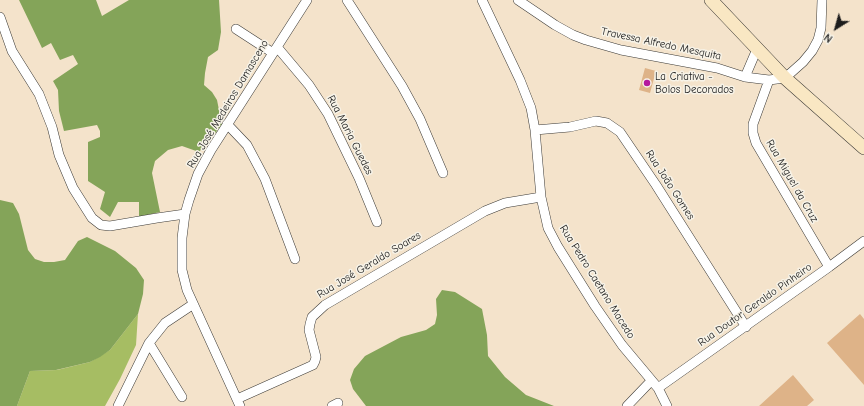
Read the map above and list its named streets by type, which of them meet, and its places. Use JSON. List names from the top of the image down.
{
  "streets": {
    "street": [
      "Travessa Alfredo Mesquita",
      "Rua José Medeiros Damasceno",
      "Rua Maria Guedes",
      "Rua Miguel da Cruz",
      "Rua João Gomes",
      "Rua José Geraldo Soares",
      "Rua Pedro Caetano Macedo",
      "Rua Doutor Geraldo Pinheiro"
    ]
  },
  "crossings": [
    ["Travessa Alfredo Mesquita", "Rua Miguel da Cruz"],
    ["Rua José Medeiros Damasceno", "Rua Maria Guedes"],
    ["Rua José Medeiros Damasceno", "Rua José Geraldo Soares"],
    ["Rua Miguel da Cruz", "Rua Doutor Geraldo Pinheiro"],
    ["Rua João Gomes", "Rua Pedro Caetano Macedo"],
    ["Rua João Gomes", "Rua Doutor Geraldo Pinheiro"],
    ["Rua José Geraldo Soares", "Rua Pedro Caetano Macedo"],
    ["Rua Pedro Caetano Macedo", "Rua Doutor Geraldo Pinheiro"]
  ],
  "places": ["La Criativa - Bolos Decorados"],
  "north": "bottom left"
}
